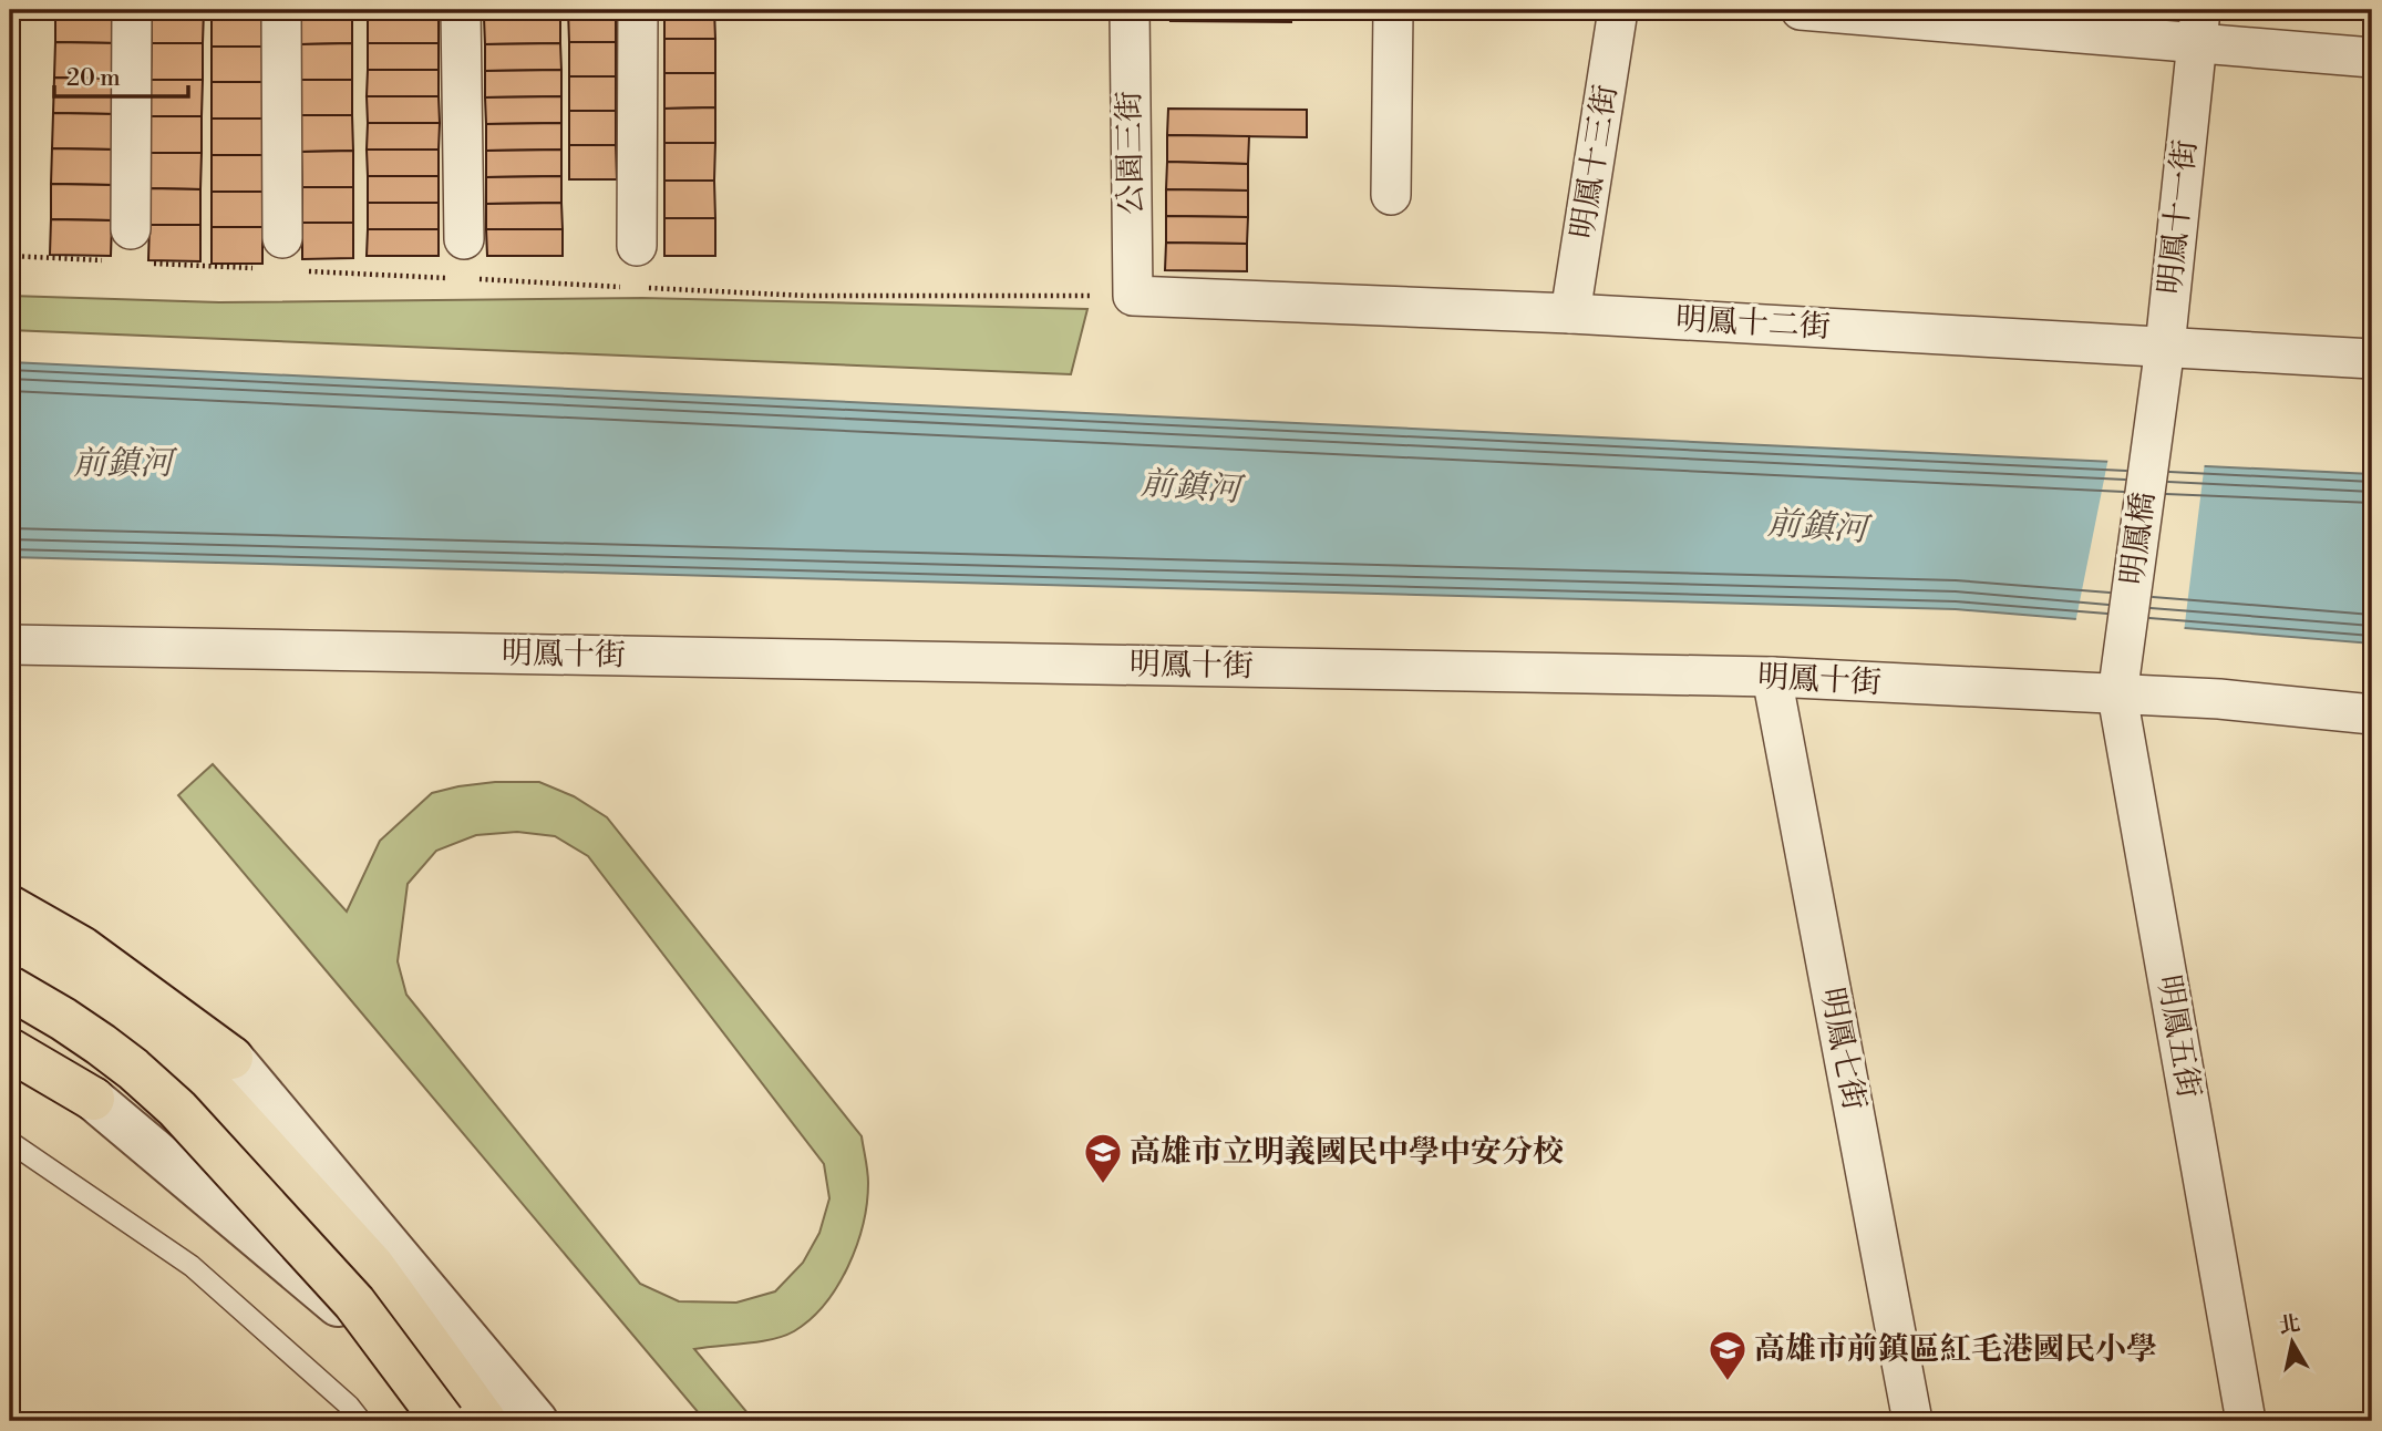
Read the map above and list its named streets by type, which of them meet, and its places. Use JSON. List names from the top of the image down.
{
  "streets": {
    "street": [
      "公園三街",
      "明鳳十三街",
      "明鳳十一街",
      "明鳳十二街",
      "明鳳橋",
      "明鳳十街",
      "明鳳五街",
      "明鳳七街"
    ]
  },
  "crossings": [
    ["公園三街", "明鳳十二街"],
    ["明鳳十三街", "明鳳十二街"],
    ["明鳳十一街", "明鳳十二街"],
    ["明鳳十一街", "明鳳橋"],
    ["明鳳橋", "明鳳五街"],
    ["明鳳十街", "明鳳五街"],
    ["明鳳十街", "明鳳七街"]
  ],
  "water": ["前鎮河"],
  "places": {
    "school or university": ["高雄市立明義國民中學中安分校", "高雄市前鎮區紅毛港國民小學"]
  },
  "scale_bar": "20 m",
  "north": "top"
}
